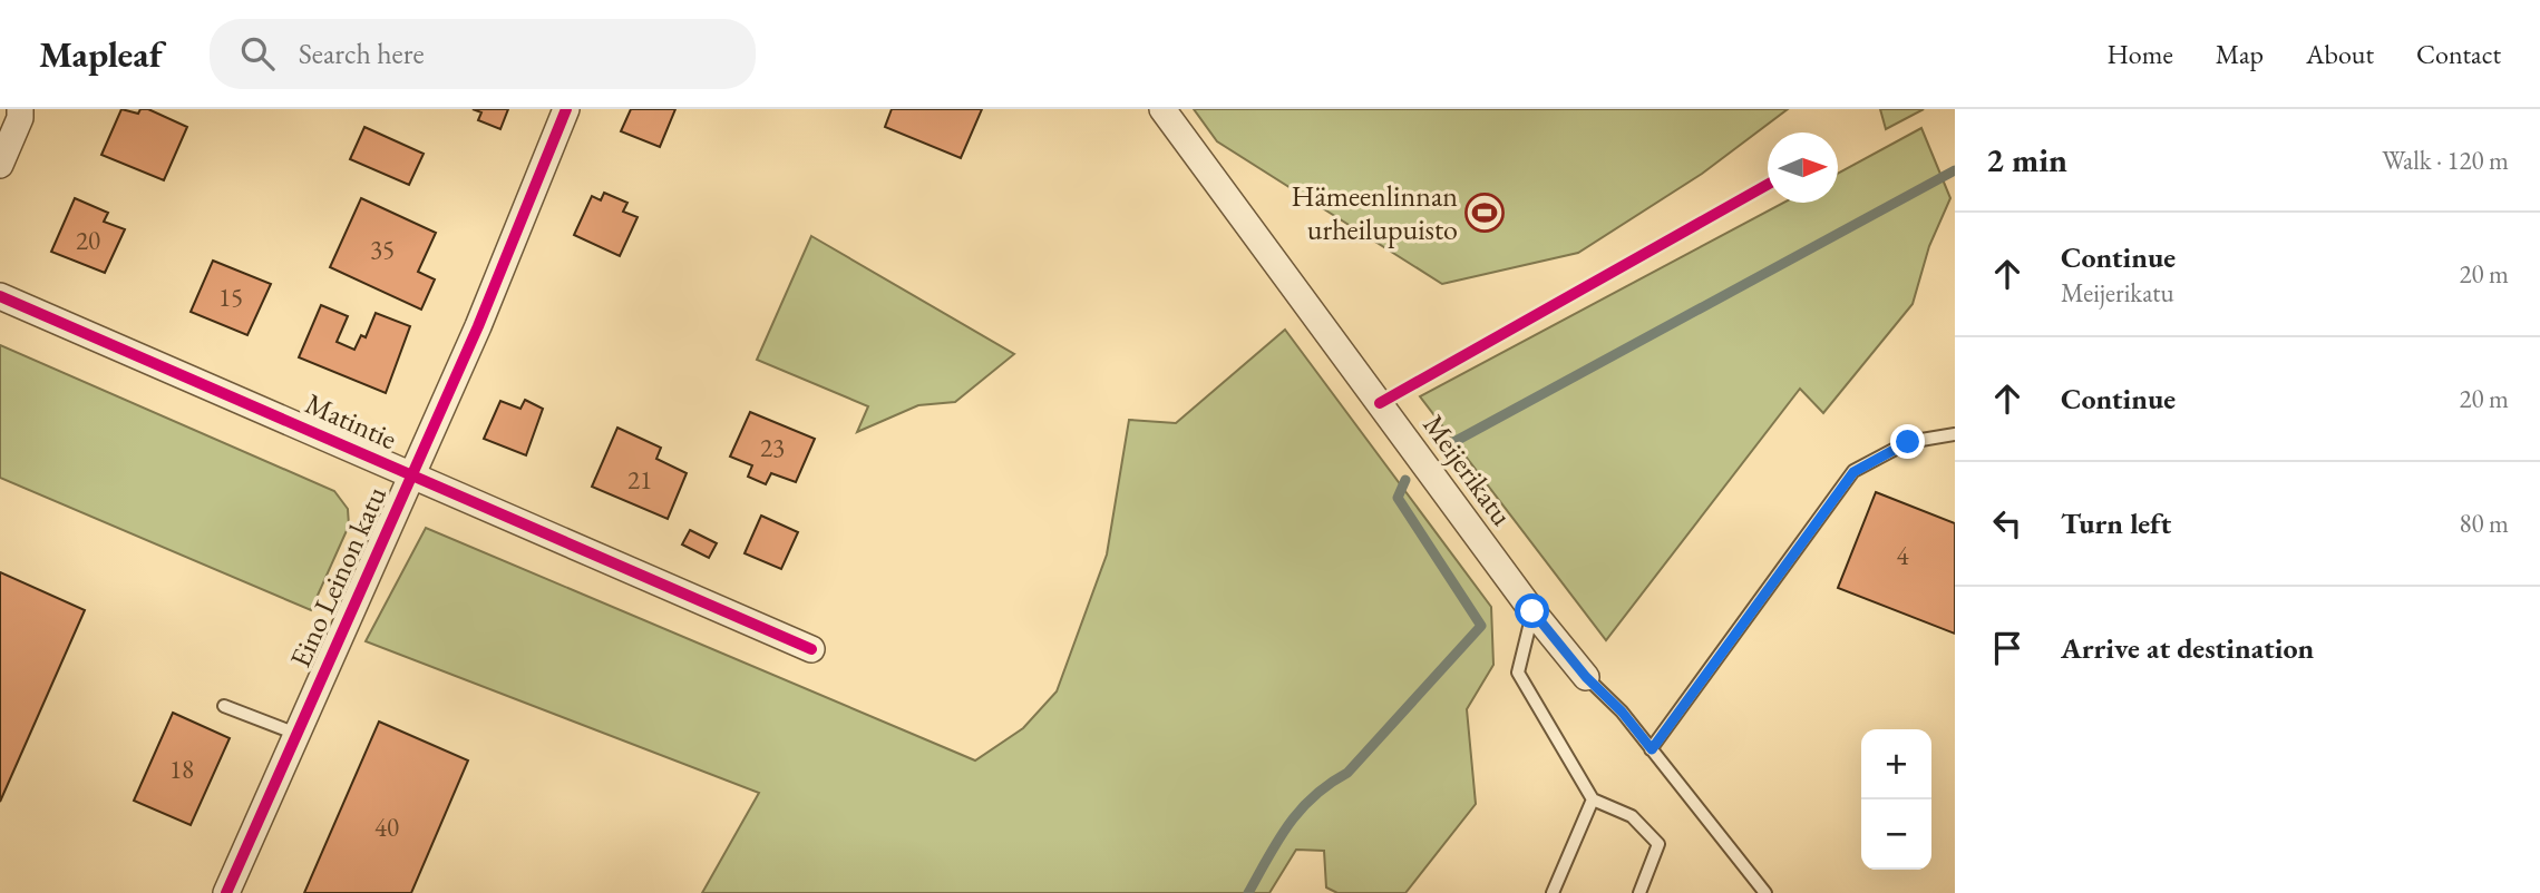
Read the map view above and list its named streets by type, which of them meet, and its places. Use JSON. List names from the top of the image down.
{
  "streets": {
    "street": ["Matintie", "Meijerikatu", "Eino Leinon katu"]
  },
  "crossings": [
    ["Matintie", "Eino Leinon katu"]
  ],
  "places": {
    "sports": ["Hämeenlinnan urheilupuisto"]
  },
  "house_numbers": [
    "20",
    "35",
    "15",
    "23",
    "21",
    "4",
    "18",
    "40"
  ],
  "north": "right",
  "page": {
    "header": "Mapleaf",
    "search": "Search here",
    "nav": [
      "Home",
      "Map",
      "About",
      "Contact"
    ],
    "heading": ["2 min", "Walk · 120 m"],
    "list": [
      ["Continue", "Meijerikatu", "20 m"],
      ["Continue", "20 m"],
      ["Turn left", "80 m"],
      "Arrive at destination"
    ],
    "map_buttons": ["+", "−"]
  }
}
